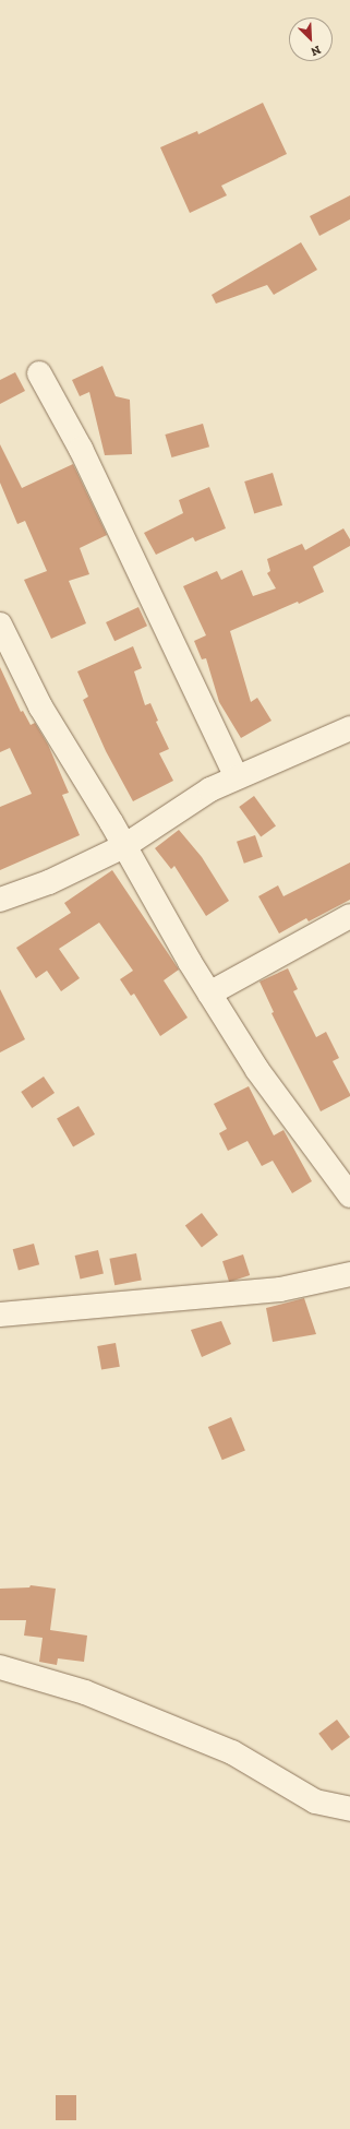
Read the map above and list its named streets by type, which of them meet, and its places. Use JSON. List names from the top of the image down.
{
  "north": "bottom right"
}
